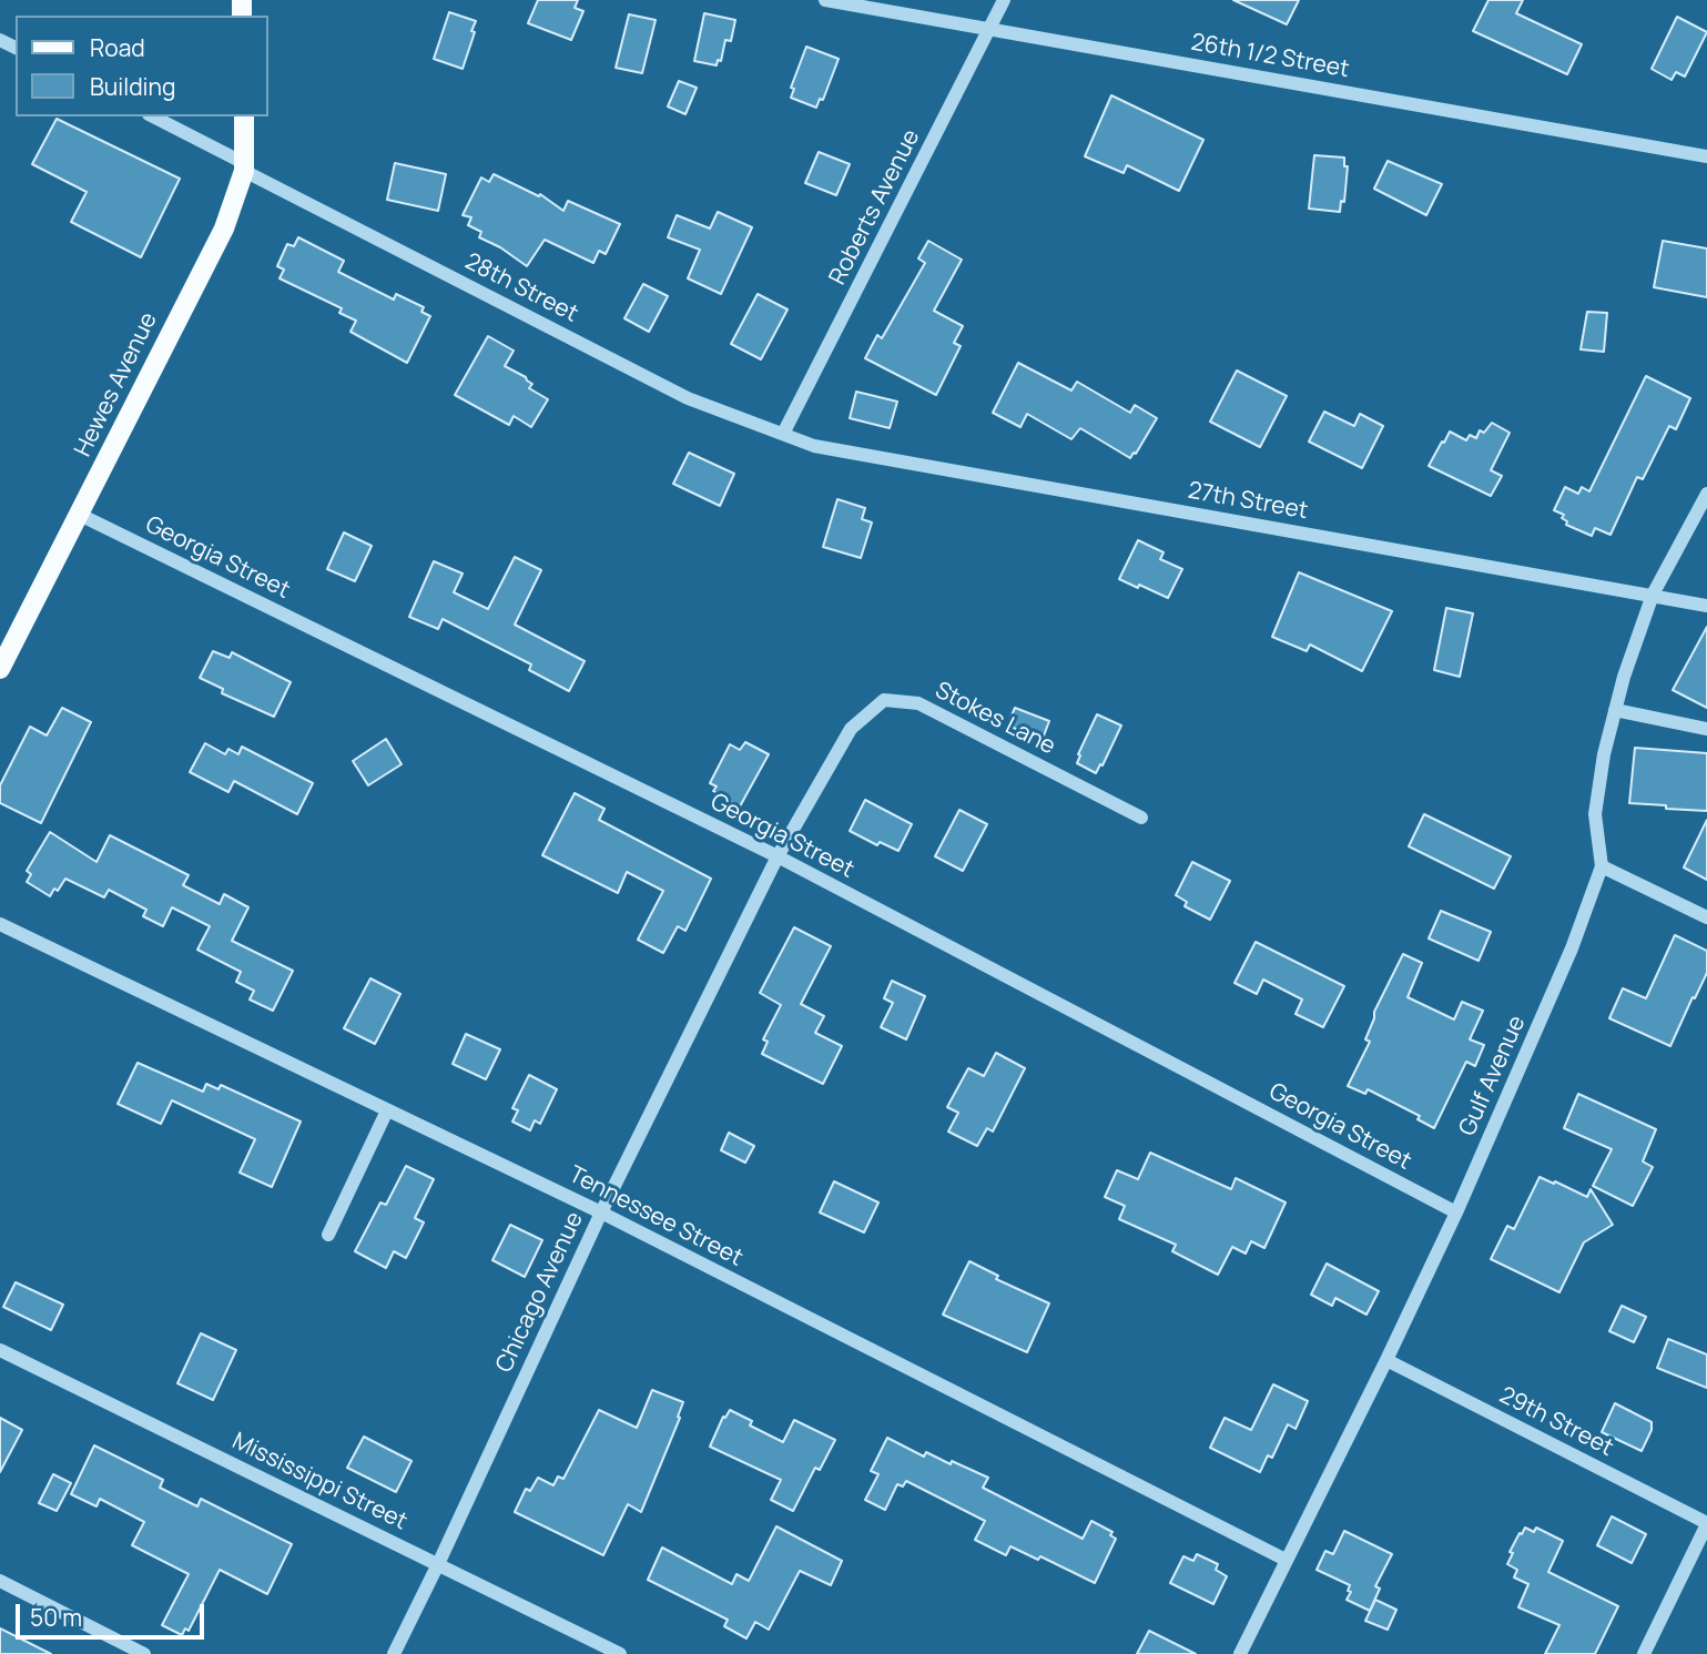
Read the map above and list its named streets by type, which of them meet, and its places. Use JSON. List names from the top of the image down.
{
  "streets": {
    "main road": ["Hewes Avenue"],
    "street": [
      "26th 1/2 Street",
      "Roberts Avenue",
      "28th Street",
      "27th Street",
      "Georgia Street",
      "Stokes Lane",
      "Gulf Avenue",
      "Tennessee Street",
      "Chicago Avenue",
      "29th Street",
      "Mississippi Street"
    ]
  },
  "crossings": [
    ["26th 1/2 Street", "Roberts Avenue"],
    ["Roberts Avenue", "28th Street"],
    ["Roberts Avenue", "27th Street"],
    ["28th Street", "Hewes Avenue"],
    ["28th Street", "27th Street"],
    ["Hewes Avenue", "Georgia Street"],
    ["27th Street", "Gulf Avenue"],
    ["Georgia Street", "Gulf Avenue"],
    ["Georgia Street", "Chicago Avenue"],
    ["Stokes Lane", "Chicago Avenue"],
    ["Gulf Avenue", "Tennessee Street"],
    ["Gulf Avenue", "29th Street"],
    ["Tennessee Street", "Chicago Avenue"],
    ["Chicago Avenue", "Mississippi Street"]
  ],
  "legend": ["Road", "Building"],
  "scale_bar": "50 m"
}
